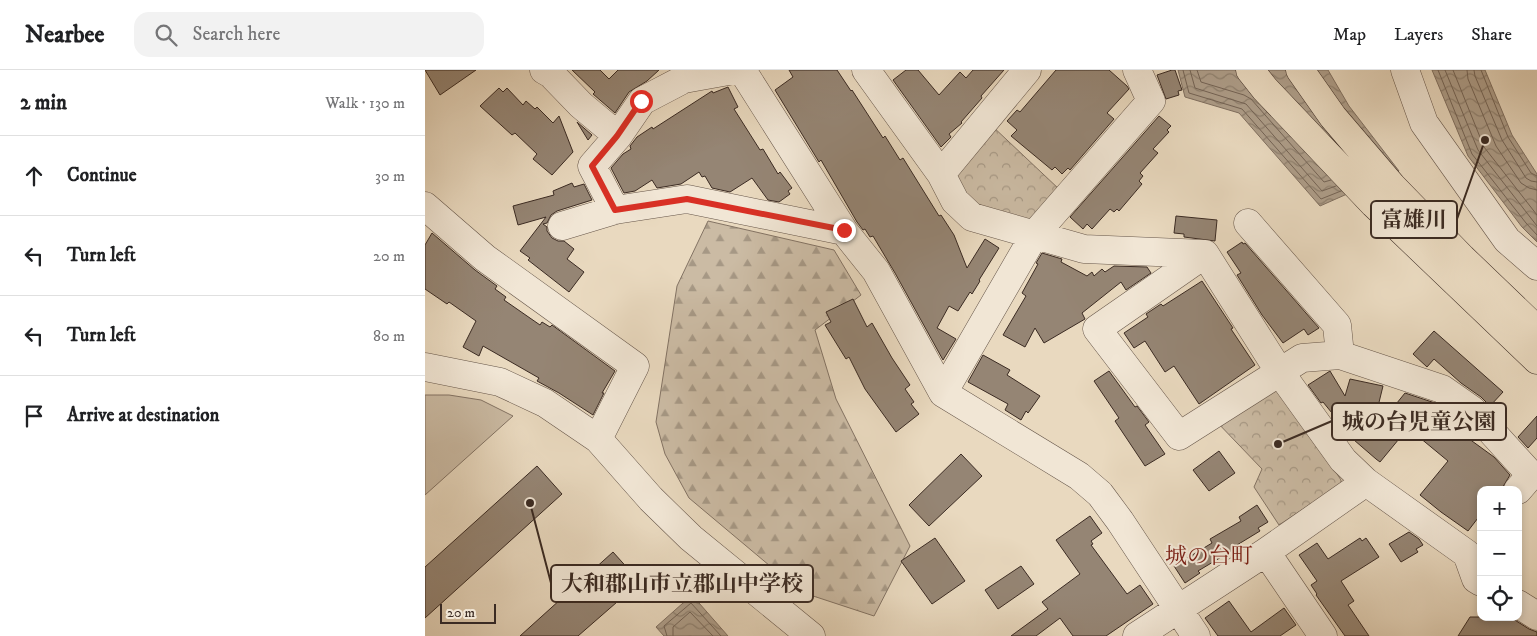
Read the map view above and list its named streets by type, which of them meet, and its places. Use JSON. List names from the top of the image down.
{
  "districts": ["城の台町"],
  "places": ["富雄川", "城の台児童公園", "大和郡山市立郡山中学校"],
  "scale_bar": "20 m",
  "page": {
    "header": "Nearbee",
    "search": "Search here",
    "nav": ["Map", "Layers", "Share"],
    "heading": ["2 min", "Walk · 130 m"],
    "list": [
      ["Continue", "30 m"],
      ["Turn left", "20 m"],
      ["Turn left", "80 m"],
      "Arrive at destination"
    ],
    "map_buttons": ["+", "−"],
    "scale": "20 m"
  }
}
